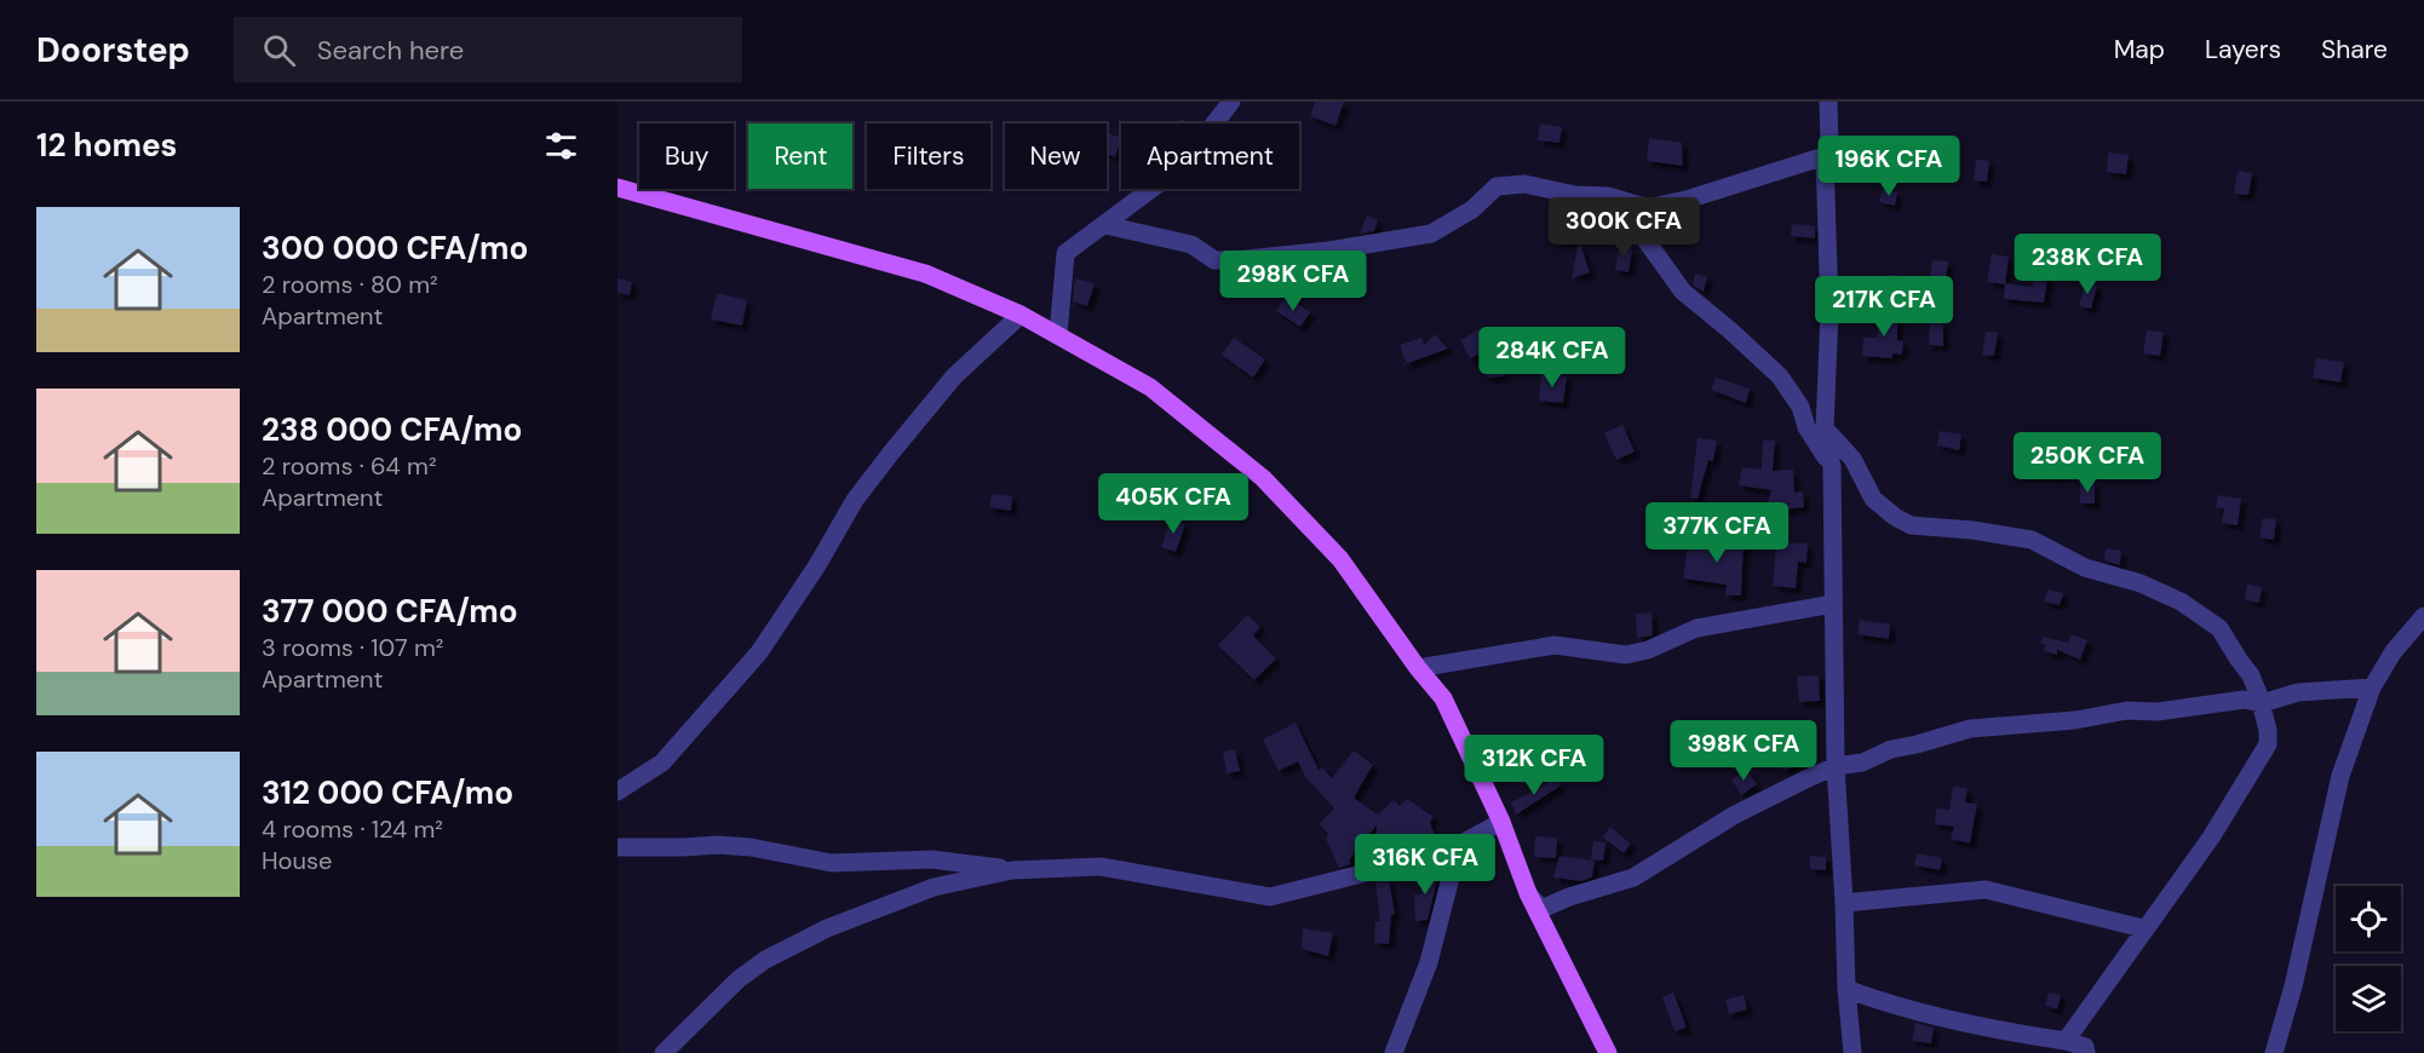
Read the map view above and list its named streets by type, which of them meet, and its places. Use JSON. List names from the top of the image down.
{
  "page": {
    "header": "Doorstep",
    "search": "Search here",
    "nav": ["Map", "Layers", "Share"],
    "heading": "12 homes",
    "chip": [
      "Buy",
      "Rent",
      "Filters",
      "New",
      "Apartment"
    ],
    "price": [
      "196K CFA",
      "300K CFA",
      "238K CFA",
      "298K CFA",
      "217K CFA",
      "284K CFA",
      "250K CFA",
      "405K CFA",
      "377K CFA",
      "398K CFA",
      "312K CFA",
      "316K CFA"
    ],
    "list": [
      {
        "name": "300 000 CFA/mo",
        "note": "2 rooms · 80 m² · Apartment"
      },
      {
        "name": "238 000 CFA/mo",
        "note": "2 rooms · 64 m² · Apartment"
      },
      {
        "name": "377 000 CFA/mo",
        "note": "3 rooms · 107 m² · Apartment"
      },
      {
        "name": "312 000 CFA/mo",
        "note": "4 rooms · 124 m² · House"
      }
    ]
  }
}
